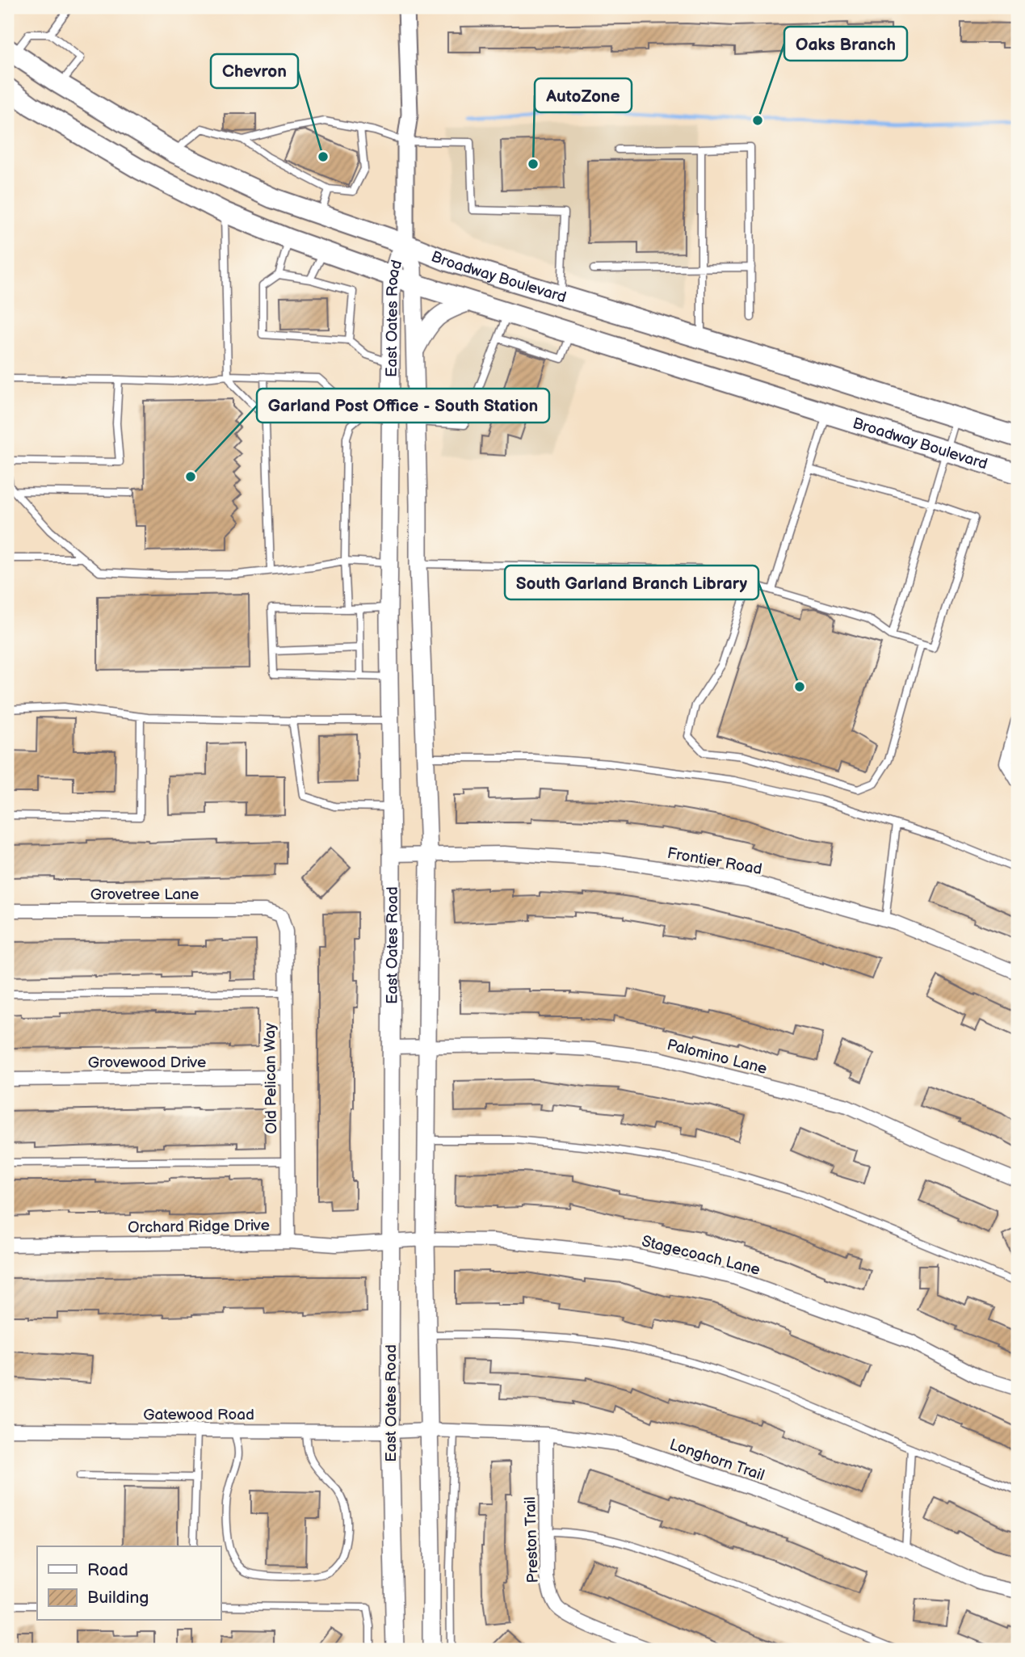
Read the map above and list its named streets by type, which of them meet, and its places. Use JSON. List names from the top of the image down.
{
  "streets": {
    "main road": ["Broadway Boulevard", "East Oates Road"],
    "street": [
      "Frontier Road",
      "Grovetree Lane",
      "Palomino Lane",
      "Grovewood Drive",
      "Old Pelican Way",
      "Orchard Ridge Drive",
      "Stagecoach Lane",
      "Gatewood Road",
      "Longhorn Trail",
      "Preston Trail"
    ]
  },
  "crossings": [
    ["Broadway Boulevard", "East Oates Road"],
    ["East Oates Road", "Frontier Road"],
    ["East Oates Road", "Palomino Lane"],
    ["East Oates Road", "Orchard Ridge Drive"],
    ["East Oates Road", "Stagecoach Lane"],
    ["East Oates Road", "Gatewood Road"],
    ["East Oates Road", "Longhorn Trail"],
    ["Grovetree Lane", "Old Pelican Way"],
    ["Grovewood Drive", "Old Pelican Way"],
    ["Old Pelican Way", "Orchard Ridge Drive"],
    ["Orchard Ridge Drive", "Stagecoach Lane"],
    ["Gatewood Road", "Longhorn Trail"],
    ["Longhorn Trail", "Preston Trail"]
  ],
  "places": [
    "Oaks Branch",
    "Chevron",
    "AutoZone",
    "Garland Post Office - South Station",
    "South Garland Branch Library"
  ],
  "legend": ["Road", "Building"]
}
